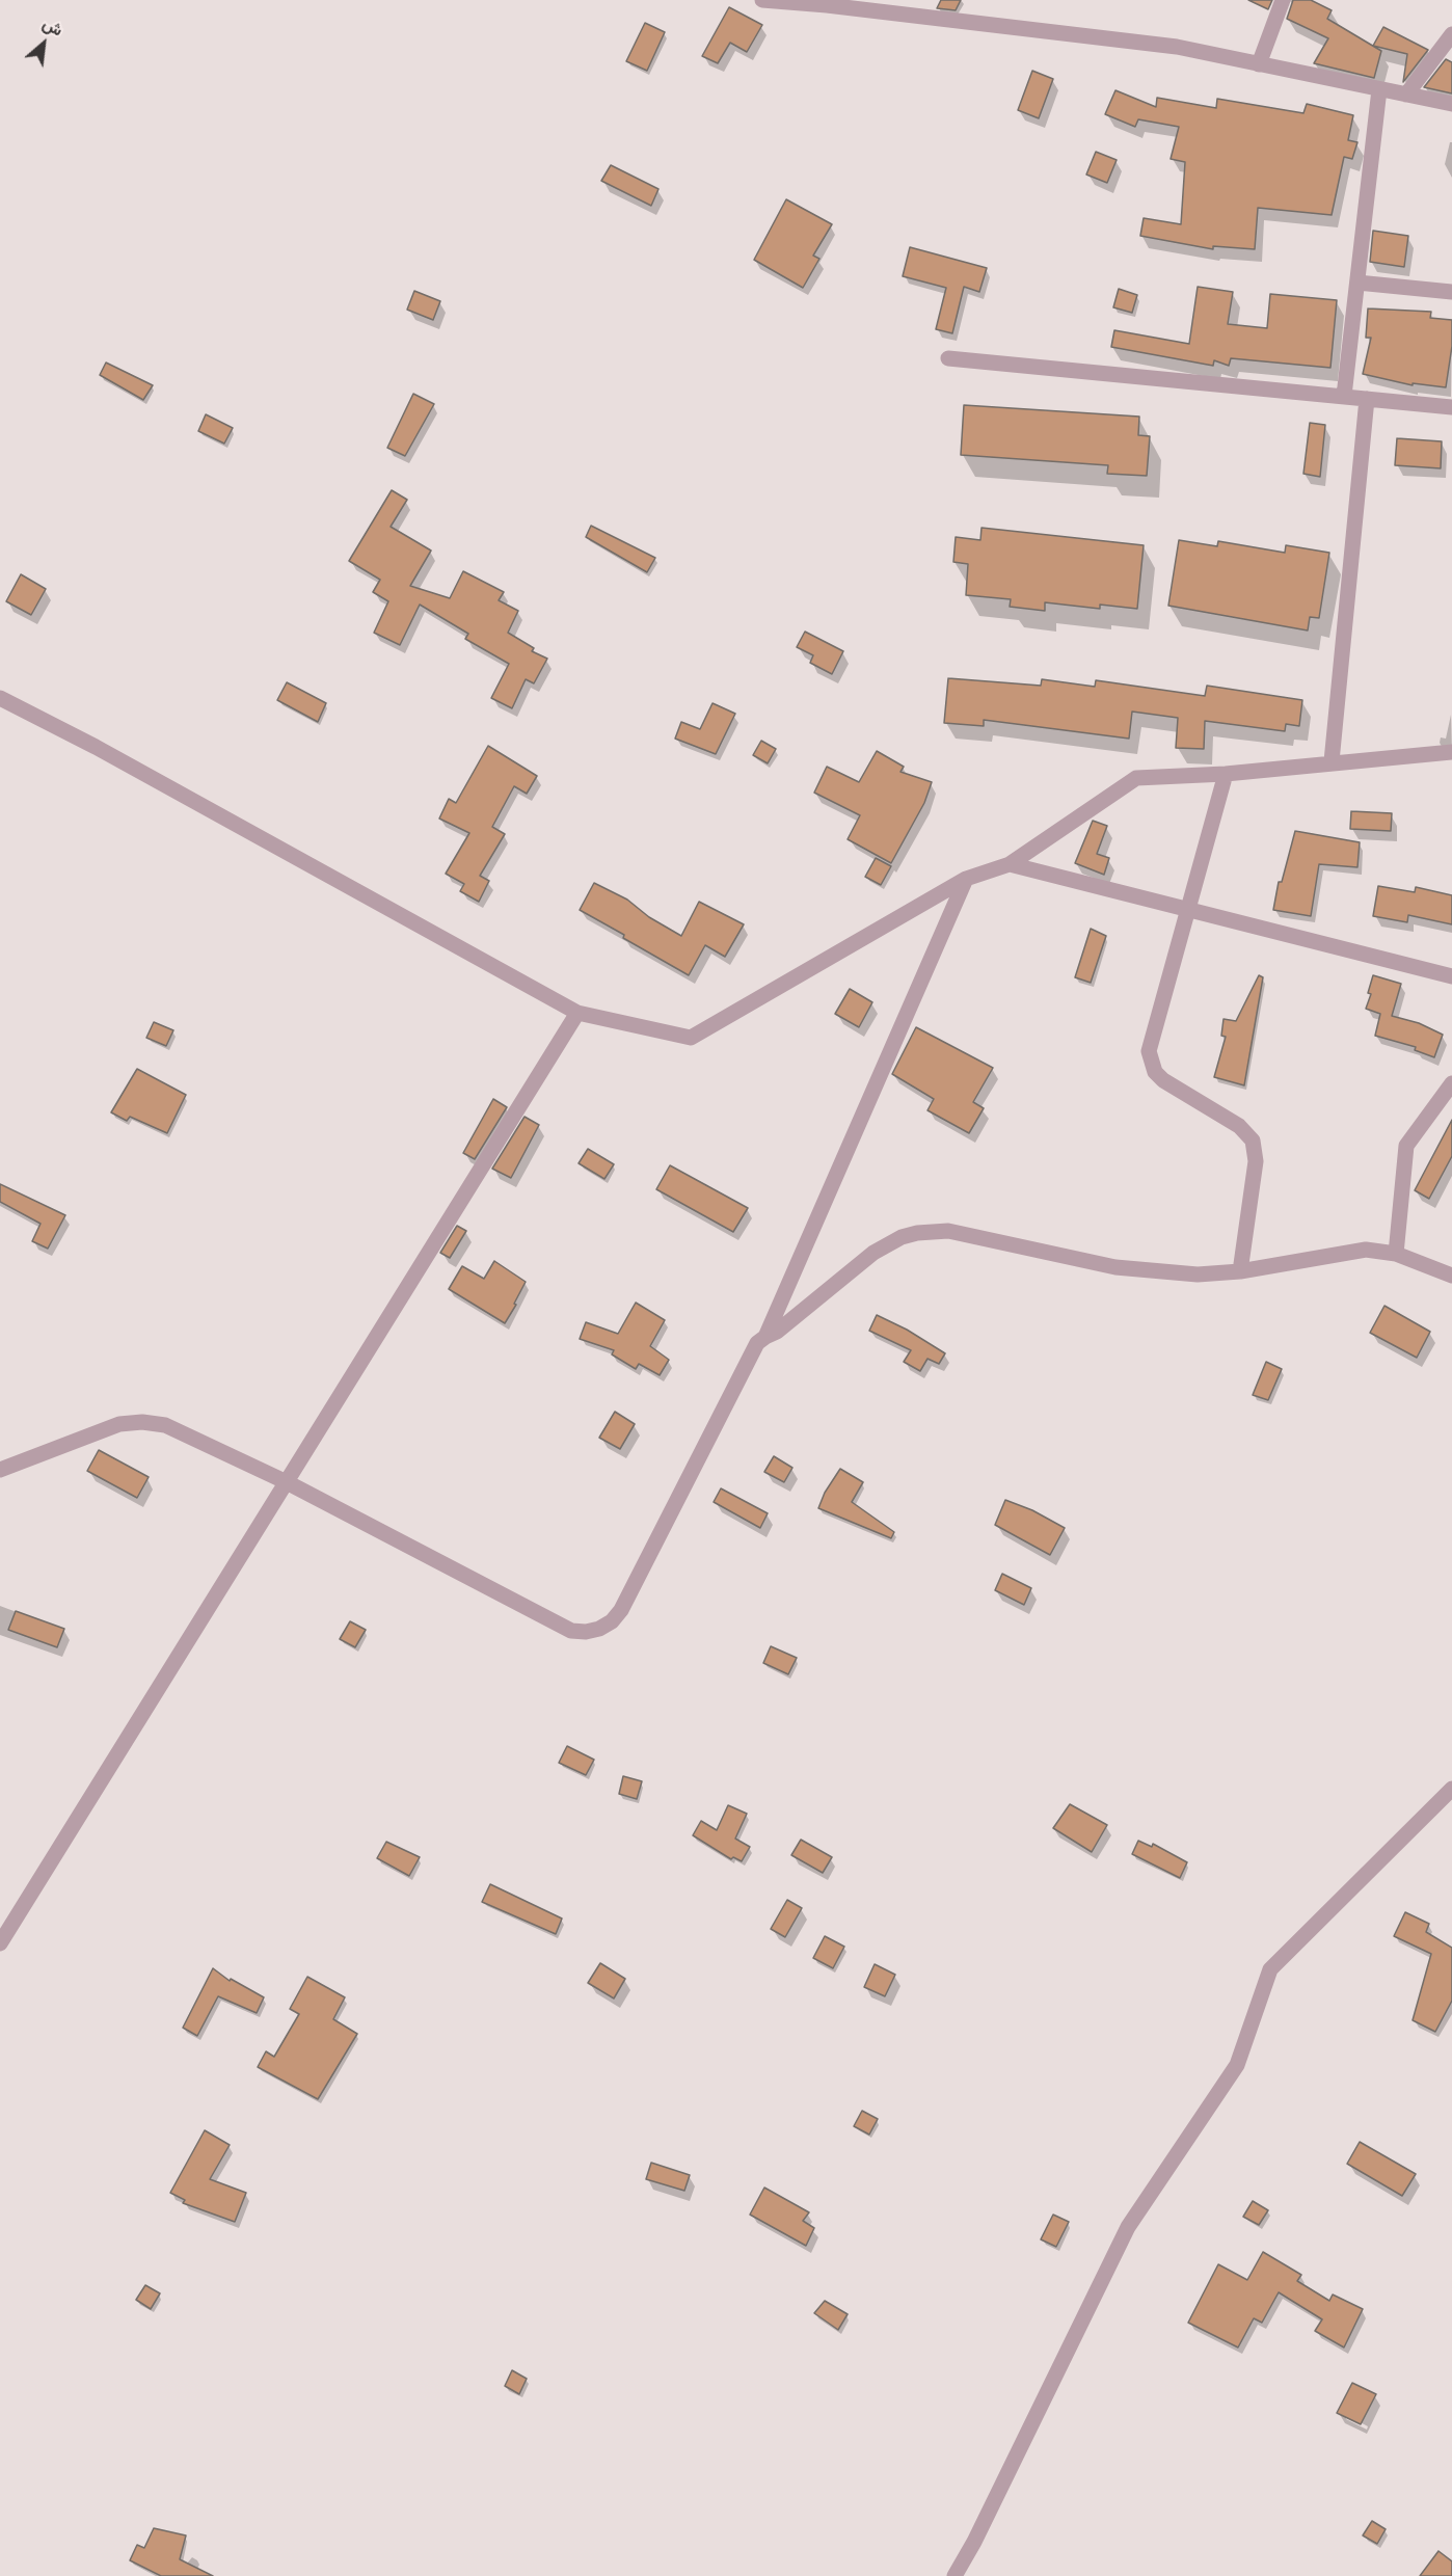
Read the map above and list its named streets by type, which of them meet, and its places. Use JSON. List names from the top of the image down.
{
  "north": "top right"
}
